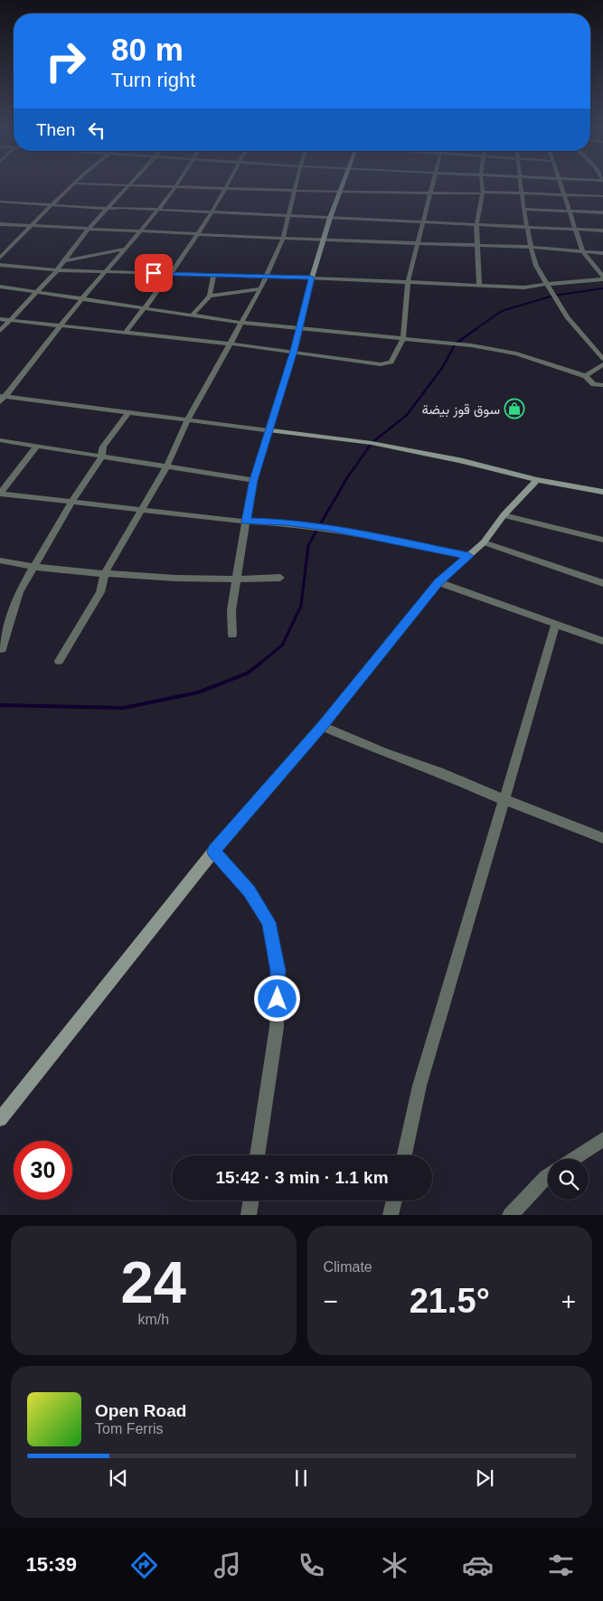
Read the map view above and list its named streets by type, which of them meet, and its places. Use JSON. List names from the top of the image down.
{
  "places": {
    "shop": ["سوق قوز بيضة"]
  },
  "page": {
    "turn": ["80 m", "Turn right"],
    "then": "Then",
    "limit": "30",
    "trip": "15:42 · 3 min · 1.1 km",
    "tile": [
      ["24", "km/h"],
      "Climate"
    ],
    "heat": ["−", "21.5°", "+"],
    "song": ["Open Road", "Tom Ferris"],
    "tabs": "15:39"
  }
}
